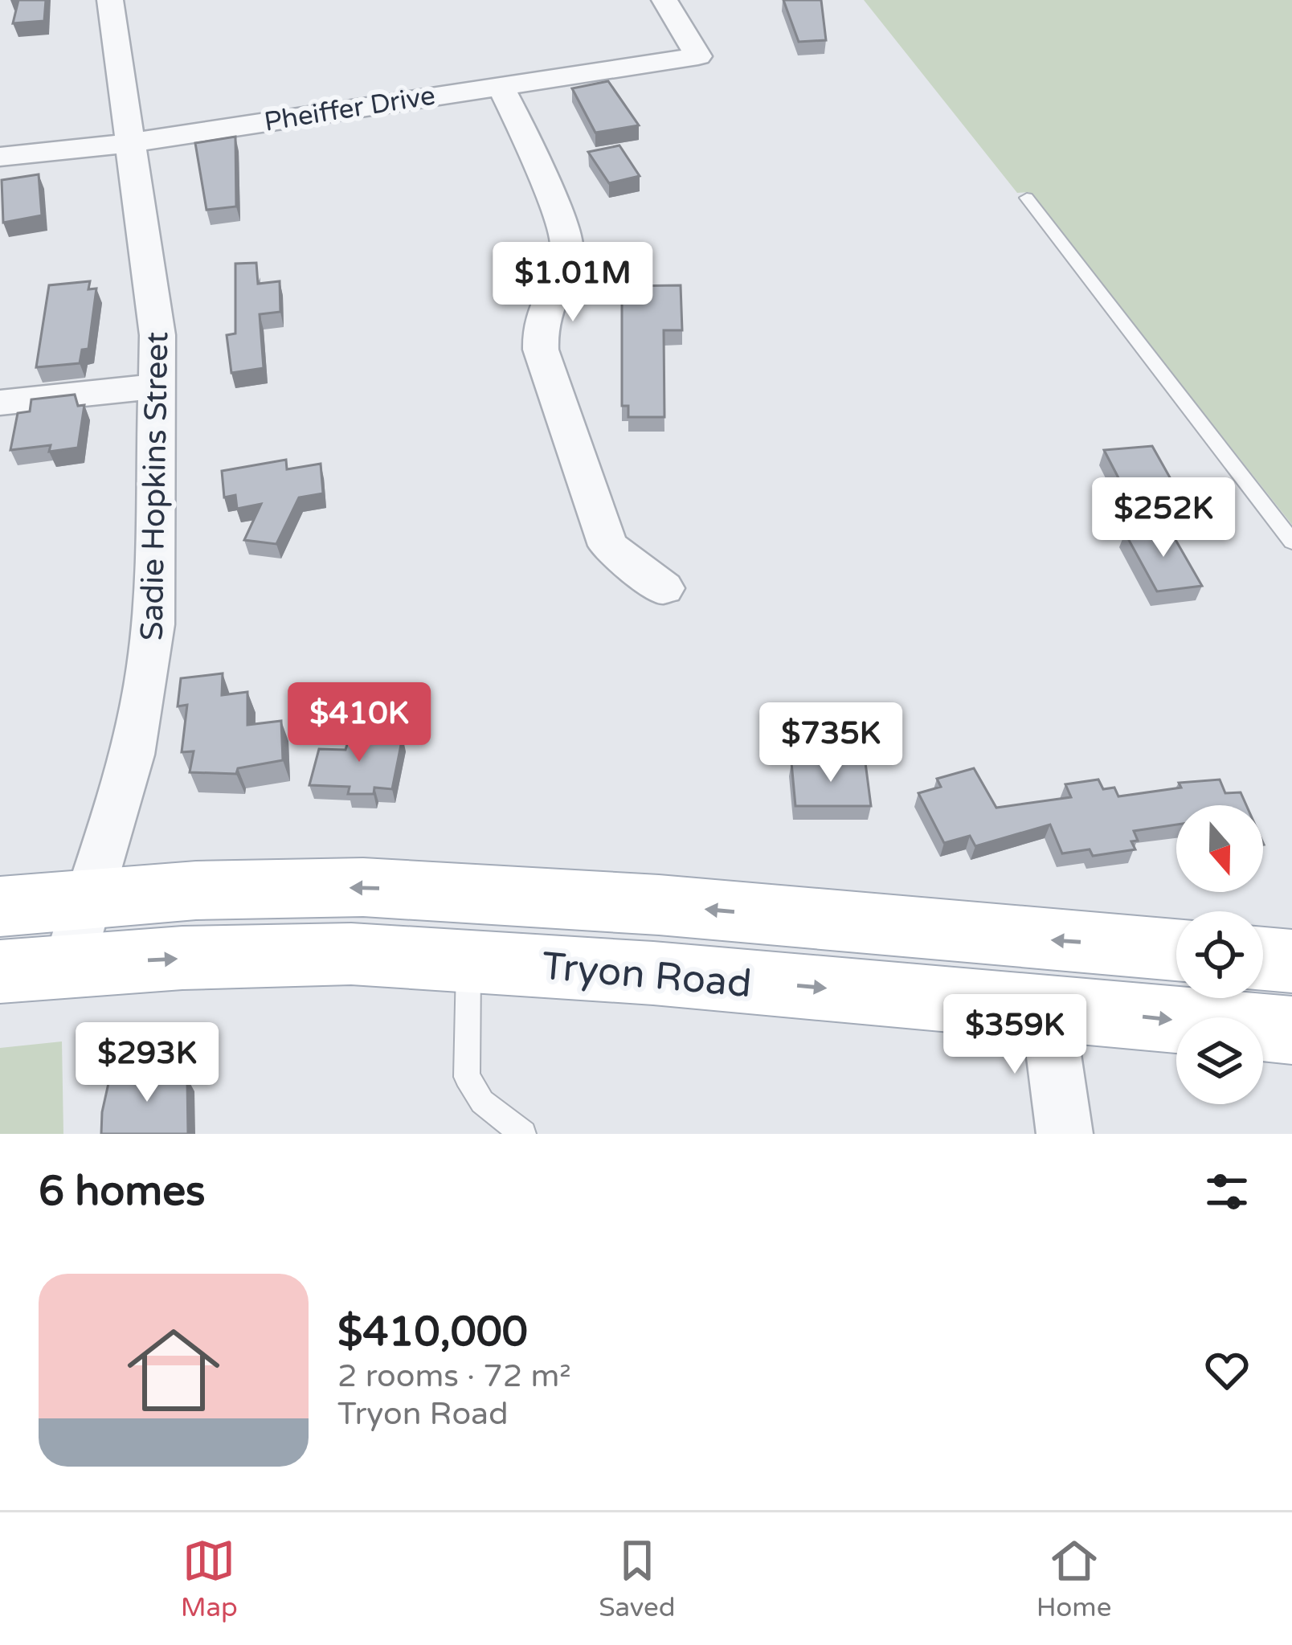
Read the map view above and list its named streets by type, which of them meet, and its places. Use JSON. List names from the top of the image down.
{
  "streets": {
    "main road": ["Tryon Road"],
    "street": ["Pheiffer Drive", "Sadie Hopkins Street"]
  },
  "crossings": [
    ["Pheiffer Drive", "Sadie Hopkins Street"],
    ["Sadie Hopkins Street", "Tryon Road"]
  ],
  "north": "bottom",
  "page": {
    "price": [
      "$1.01M",
      "$252K",
      "$410K",
      "$735K",
      "$359K",
      "$293K"
    ],
    "heading": "6 homes",
    "list": [
      {
        "name": "$410,000",
        "note": "2 rooms · 72 m² · Tryon Road"
      }
    ],
    "tabs": ["Map", "Saved", "Home"]
  }
}
